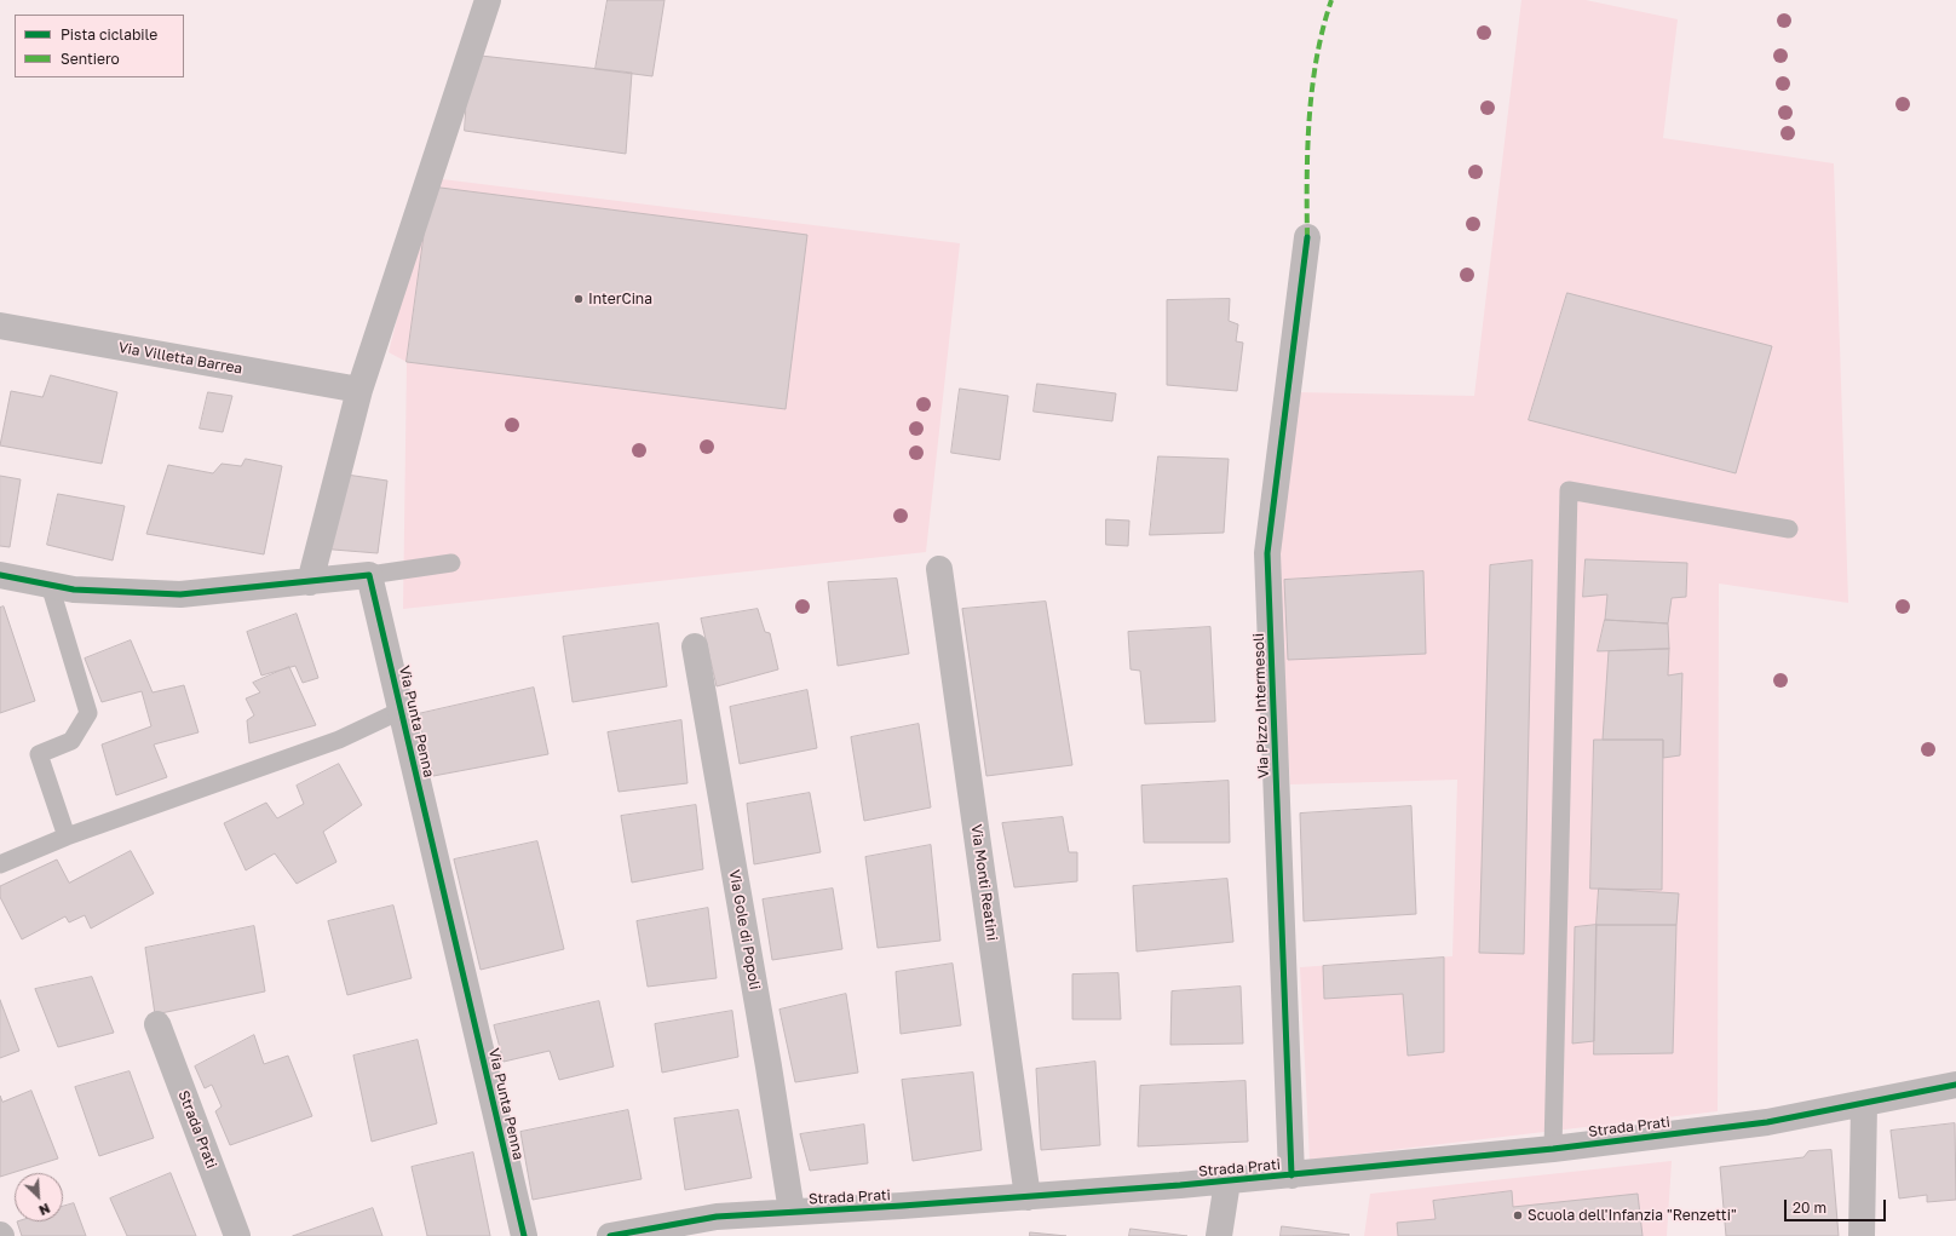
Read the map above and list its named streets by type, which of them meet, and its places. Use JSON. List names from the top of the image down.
{
  "streets": {
    "street": [
      "Via Villetta Barrea",
      "Via Pizzo Intermesoli",
      "Via Punta Penna",
      "Via Monti Reatini",
      "Via Gole di Popoli",
      "Strada Prati"
    ]
  },
  "crossings": [
    ["Via Pizzo Intermesoli", "Strada Prati"],
    ["Via Monti Reatini", "Strada Prati"],
    ["Via Gole di Popoli", "Strada Prati"]
  ],
  "places": ["InterCina", "Scuola dell'Infanzia \"Renzetti\""],
  "legend": ["Pista ciclabile", "Sentiero"],
  "scale_bar": "20 m",
  "north": "bottom right"
}
